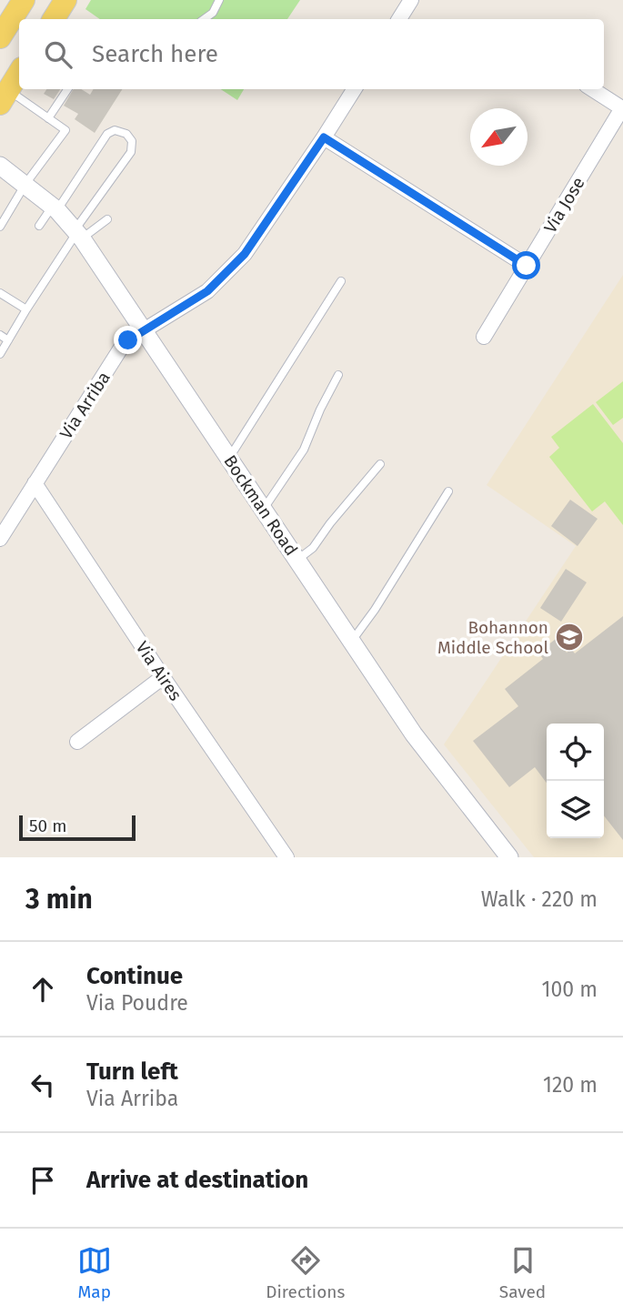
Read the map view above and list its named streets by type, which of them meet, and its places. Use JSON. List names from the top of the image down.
{
  "streets": {
    "street": [
      "Via Jose",
      "Via Arriba",
      "Bockman Road",
      "Via Aires"
    ]
  },
  "crossings": [
    ["Via Arriba", "Bockman Road"],
    ["Via Arriba", "Via Aires"]
  ],
  "places": {
    "school or university": ["Bohannon Middle School"]
  },
  "scale_bar": "50 m",
  "north": "bottom left",
  "page": {
    "search": "Search here",
    "scale": "50 m",
    "heading": ["3 min", "Walk · 220 m"],
    "list": [
      ["Continue", "Via Poudre", "100 m"],
      ["Turn left", "Via Arriba", "120 m"],
      "Arrive at destination"
    ],
    "nav": ["Map", "Directions", "Saved"]
  }
}
